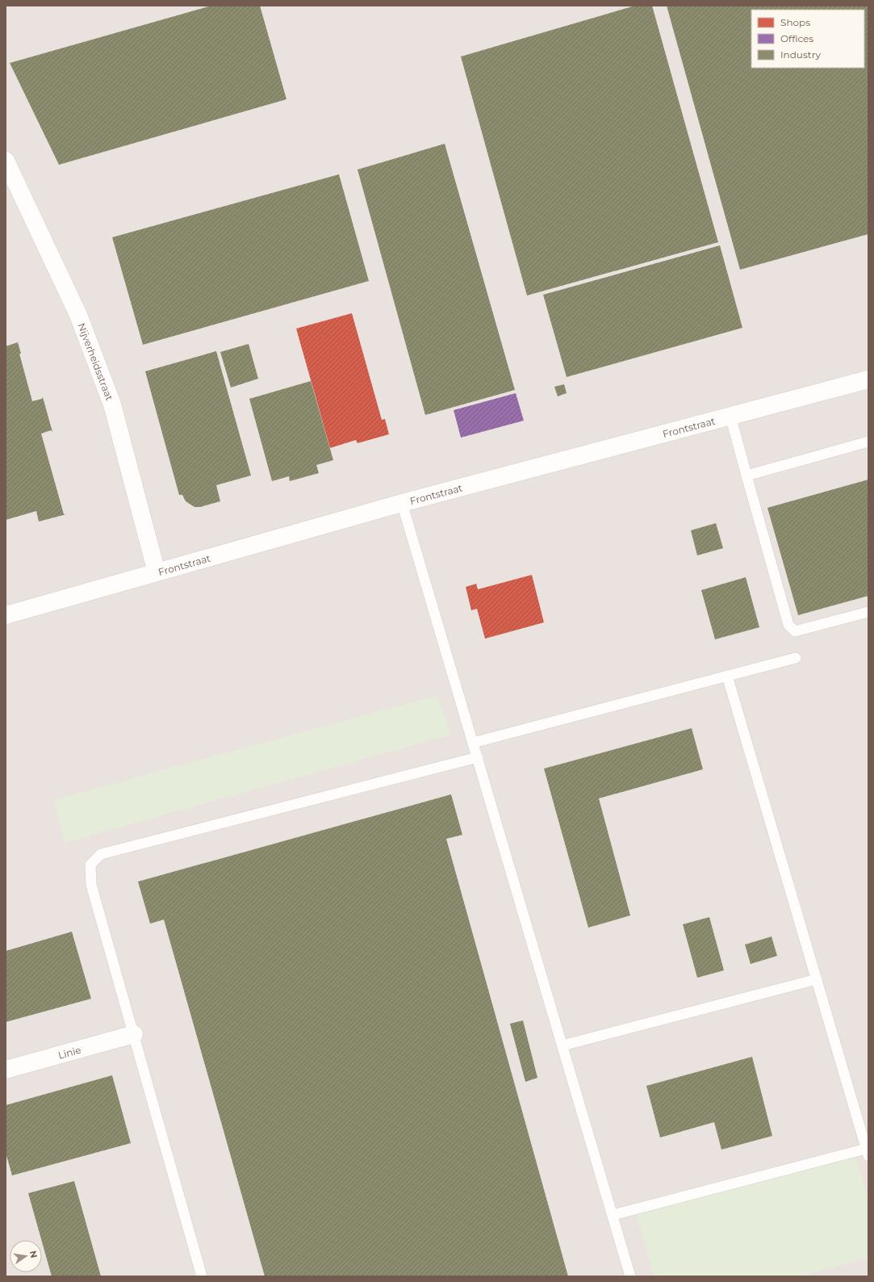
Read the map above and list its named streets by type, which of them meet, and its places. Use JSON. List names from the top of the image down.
{
  "streets": {
    "street": ["Nijverheidsstraat", "Frontstraat", "Linie"]
  },
  "crossings": [
    ["Nijverheidsstraat", "Frontstraat"]
  ],
  "legend": ["Shops", "Offices", "Industry"],
  "north": "right"
}
